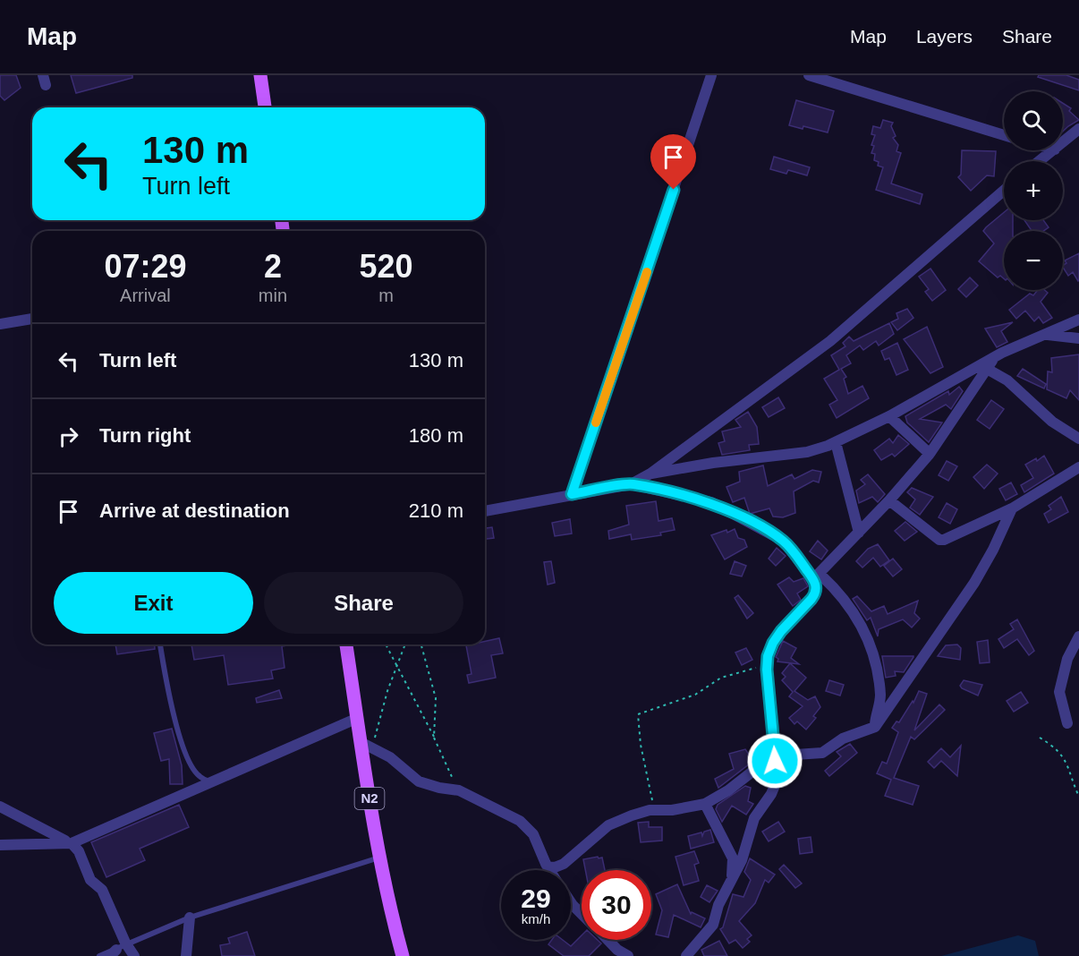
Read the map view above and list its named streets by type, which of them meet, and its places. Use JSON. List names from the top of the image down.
{
  "streets": {
    "main road": ["N2"]
  },
  "page": {
    "header": "Map",
    "nav": ["Map", "Layers", "Share"],
    "map_buttons": ["+", "−"],
    "turn": ["130 m", "Turn left"],
    "eta": [
      "07:29",
      "Arrival",
      "2",
      "min",
      "520",
      "m"
    ],
    "list": [
      {
        "name": "Turn left",
        "value": "130 m"
      },
      {
        "name": "Turn right",
        "value": "180 m"
      },
      {
        "name": "Arrive at destination",
        "value": "210 m"
      }
    ],
    "buttons": ["Exit", "Share"],
    "speed": "29 km/h",
    "limit": "30"
  }
}
